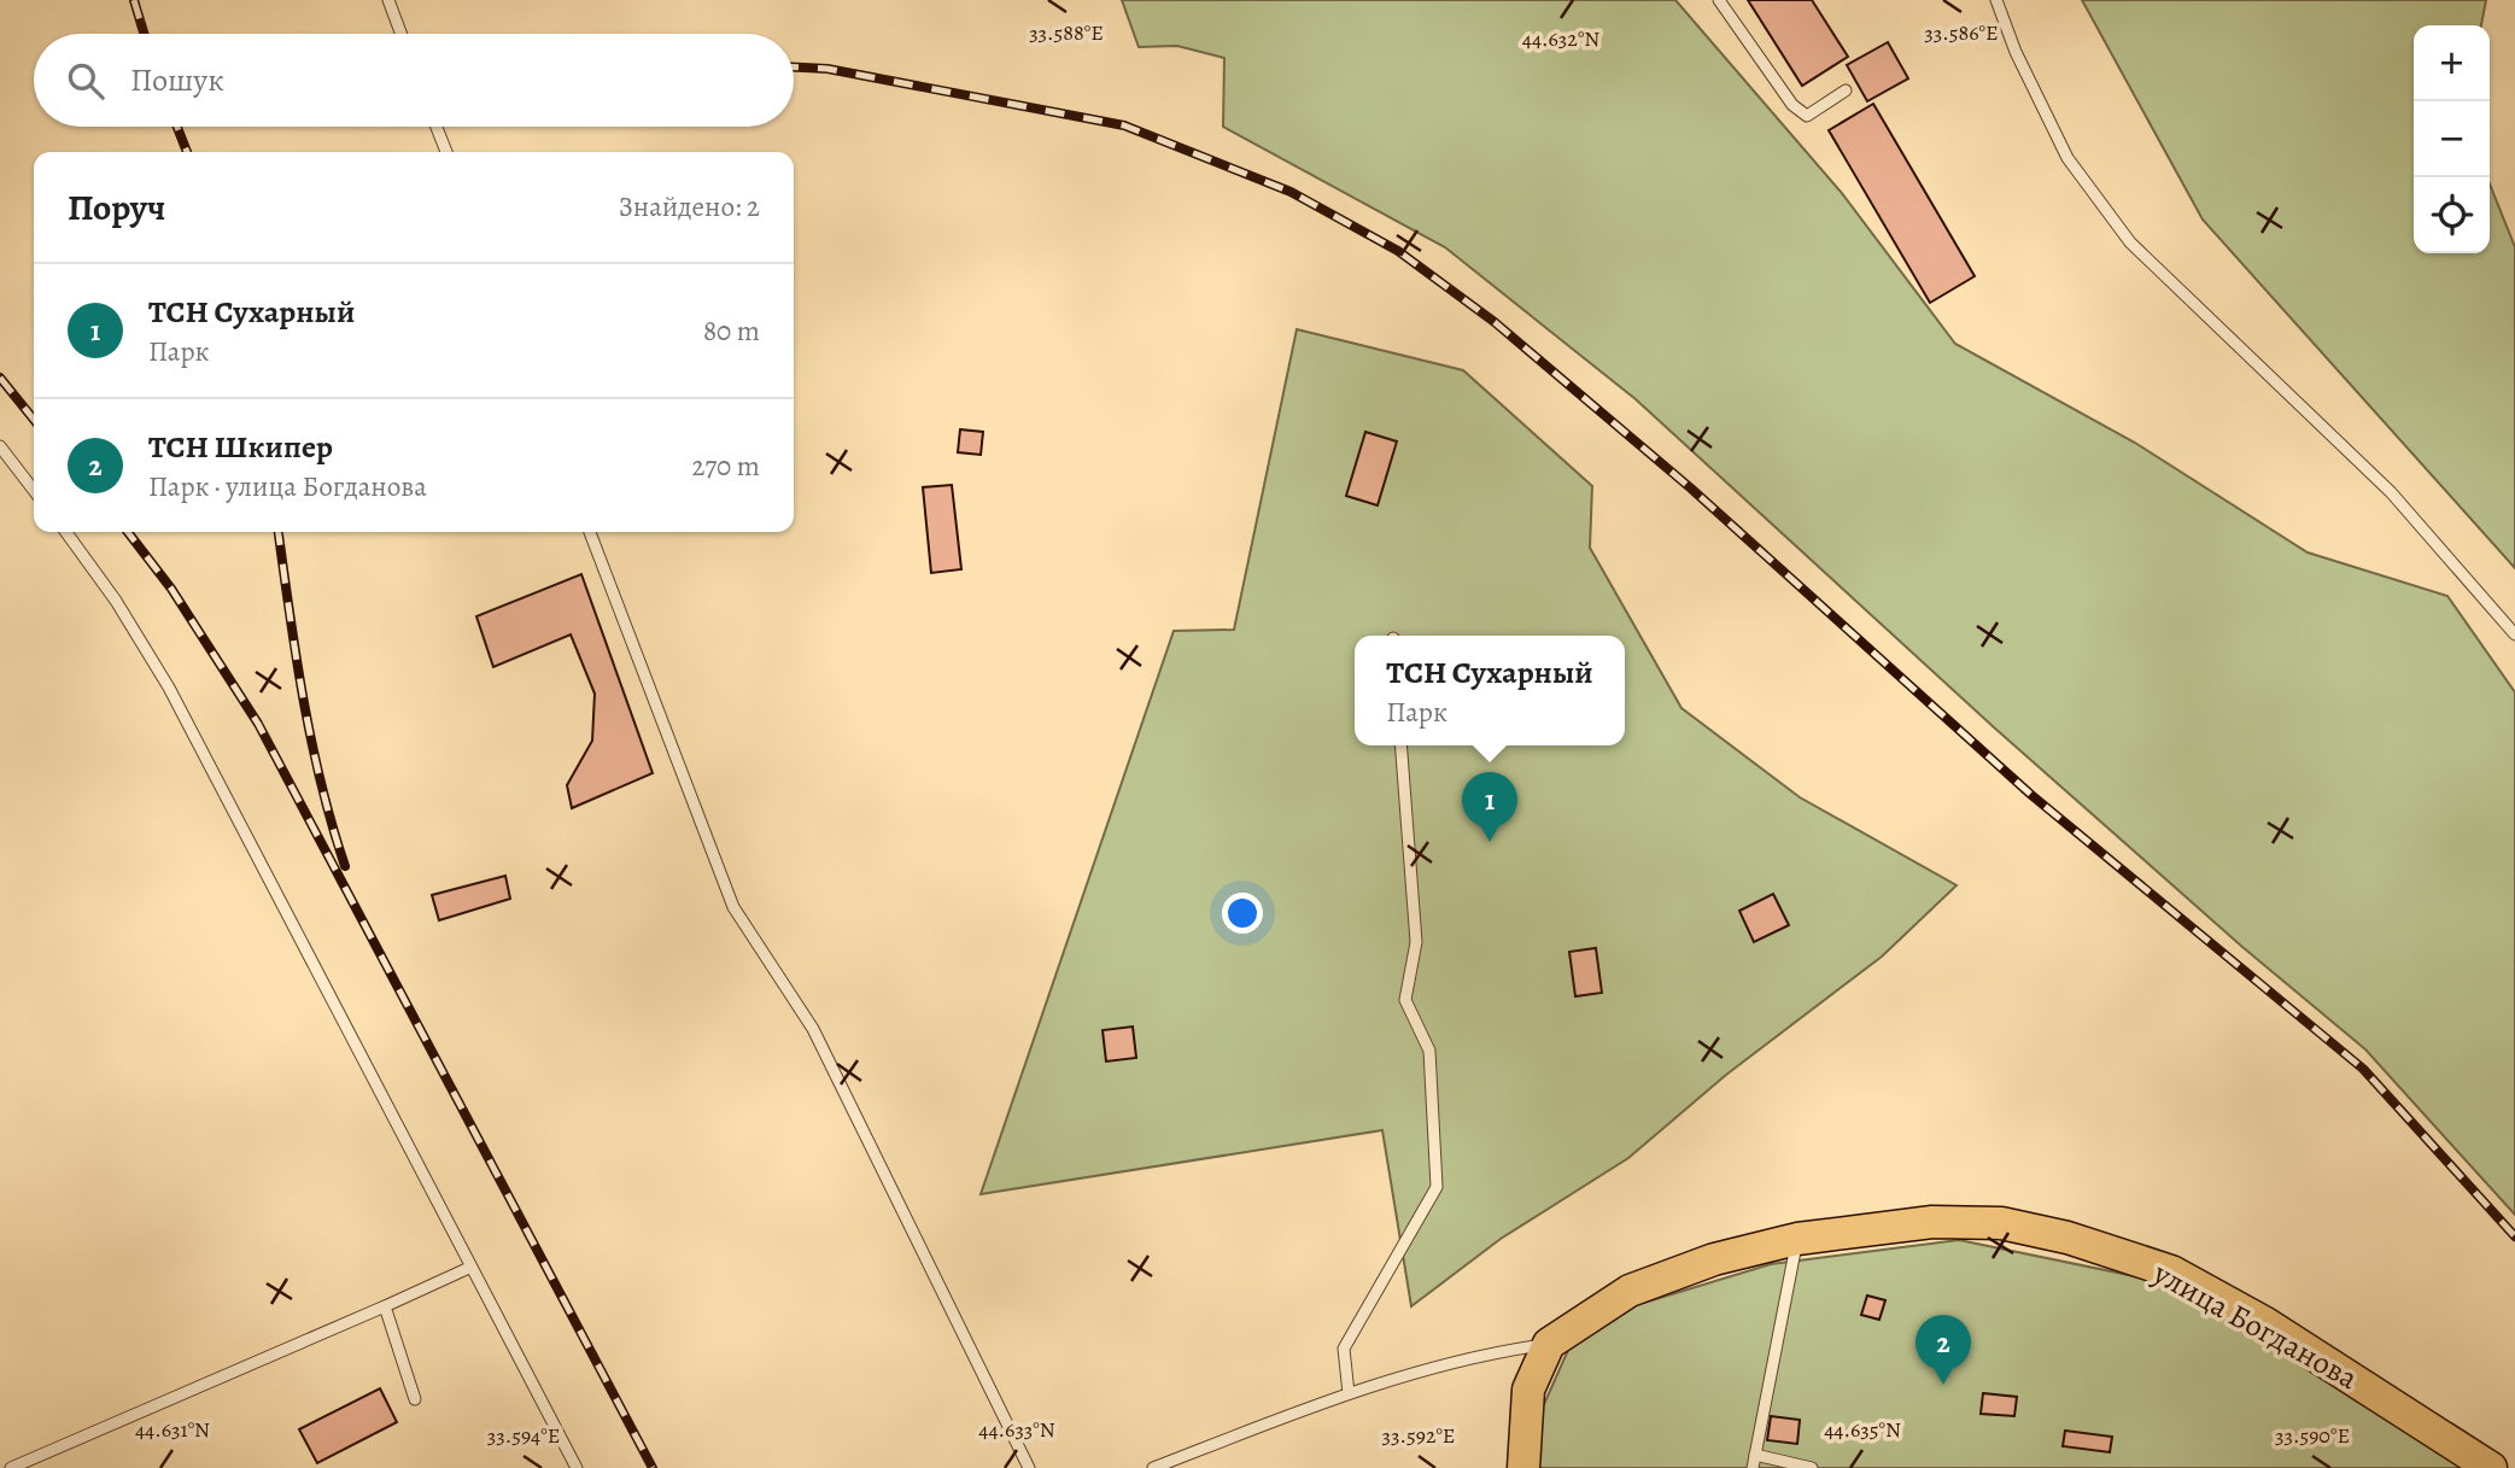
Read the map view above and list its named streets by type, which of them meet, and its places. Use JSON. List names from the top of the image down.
{
  "streets": {
    "main road": ["улица Богданова"]
  },
  "page": {
    "map_buttons": ["+", "−"],
    "search": "Пошук",
    "heading": ["Поруч", "Знайдено: 2"],
    "list": [
      {
        "mark": "1",
        "name": "ТСН Сухарный",
        "note": "Парк",
        "value": "80 m"
      },
      {
        "mark": "2",
        "name": "ТСН Шкипер",
        "note": "Парк · улица Богданова",
        "value": "270 m"
      }
    ],
    "popup": ["ТСН Сухарный", "Парк"],
    "pins": ["1", "2"]
  },
  "coordinates": [
    "33.588°E",
    "33.586°E",
    "44.632°N",
    "44.631°N",
    "44.633°N",
    "44.635°N",
    "33.594°E",
    "33.592°E",
    "33.590°E"
  ]
}
